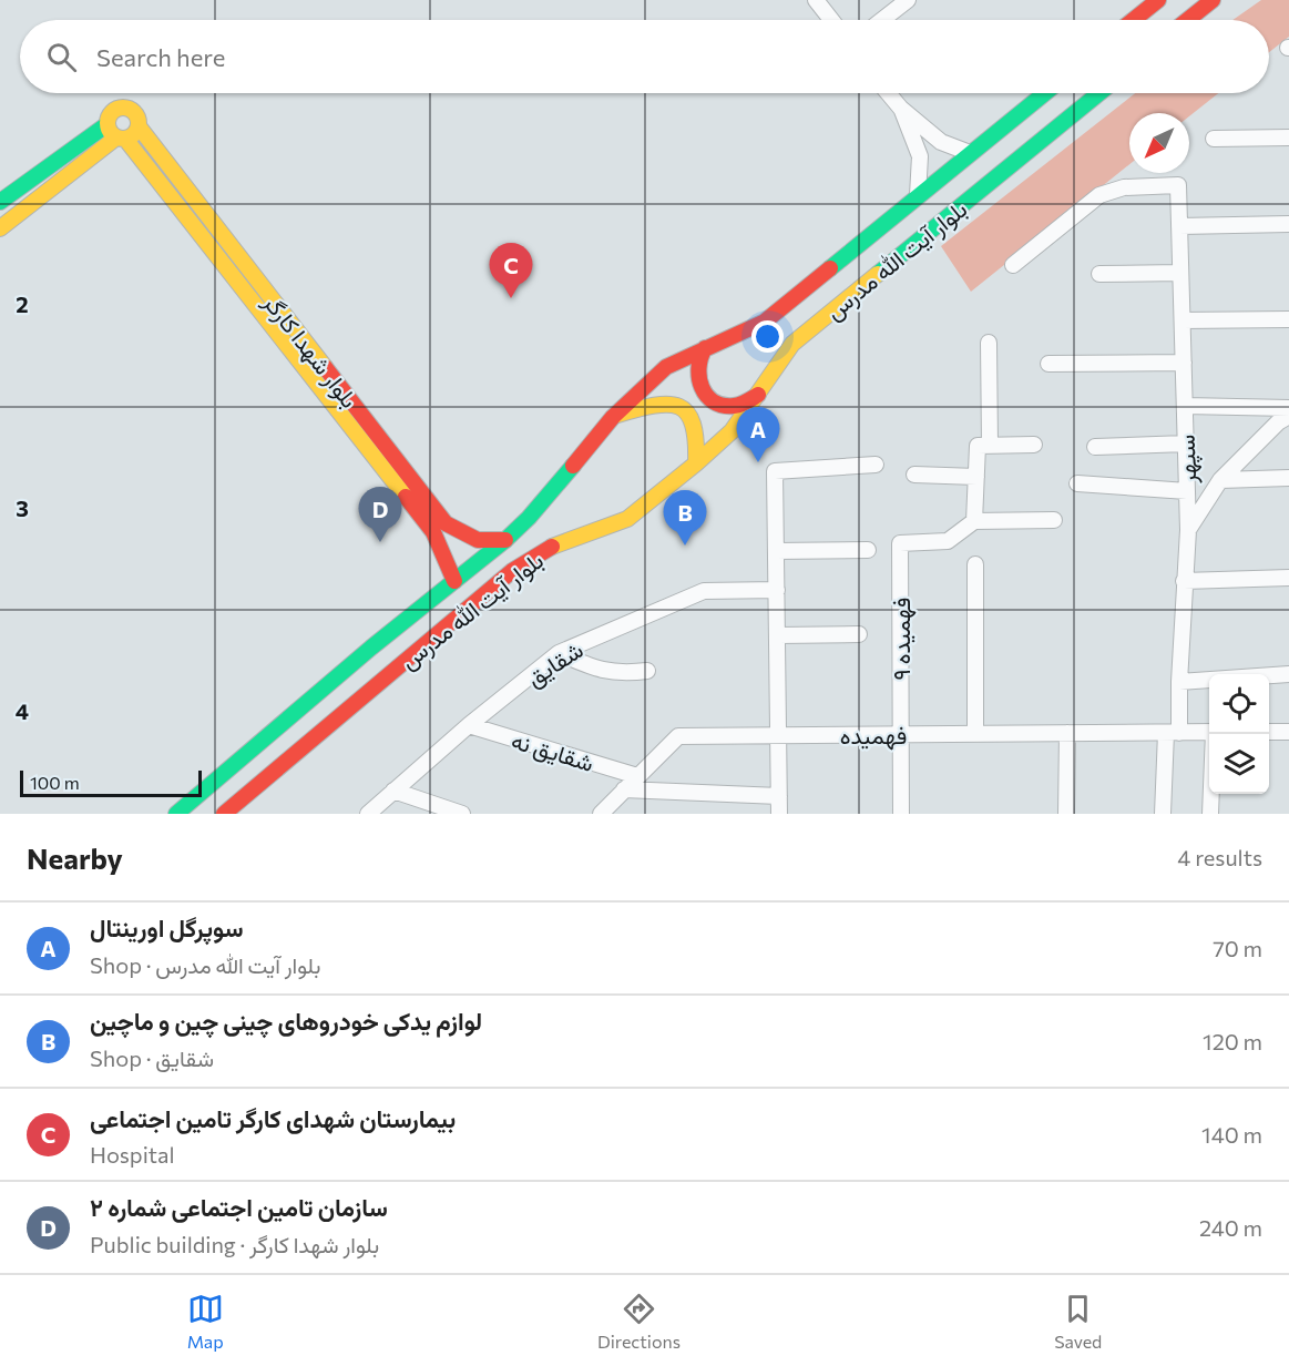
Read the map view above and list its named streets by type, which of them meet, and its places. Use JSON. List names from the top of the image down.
{
  "streets": {
    "main road": ["بلوار آیت الله مدرس", "بلوار شهدا کارگر"],
    "street": [
      "سپهر",
      "فهمیده ۹",
      "شقایق",
      "فهمیده",
      "شقایق نه"
    ]
  },
  "crossings": [
    ["بلوار آیت الله مدرس", "بلوار شهدا کارگر"],
    ["سپهر", "فهمیده"],
    ["فهمیده ۹", "فهمیده"],
    ["شقایق", "شقایق نه"],
    ["فهمیده", "شقایق نه"]
  ],
  "scale_bar": "100 m",
  "north": "bottom left",
  "page": {
    "search": "Search here",
    "pins": [
      "C",
      "A",
      "D",
      "B"
    ],
    "scale": "100 m",
    "heading": ["Nearby", "4 results"],
    "list": [
      {
        "mark": "A",
        "name": "سوپرگل اورینتال",
        "note": "Shop · بلوار آیت الله مدرس",
        "value": "70 m"
      },
      {
        "mark": "B",
        "name": "لوازم یدکی خودروهای چینی چین و ماچین",
        "note": "Shop · شقایق",
        "value": "120 m"
      },
      {
        "mark": "C",
        "name": "بیمارستان شهدای کارگر تامین اجتماعی",
        "note": "Hospital",
        "value": "140 m"
      },
      {
        "mark": "D",
        "name": "سازمان تامین اجتماعی شماره ۲",
        "note": "Public building · بلوار شهدا کارگر",
        "value": "240 m"
      }
    ],
    "nav": ["Map", "Directions", "Saved"]
  },
  "grid": {
    "rows": ["2", "3", "4"]
  }
}
